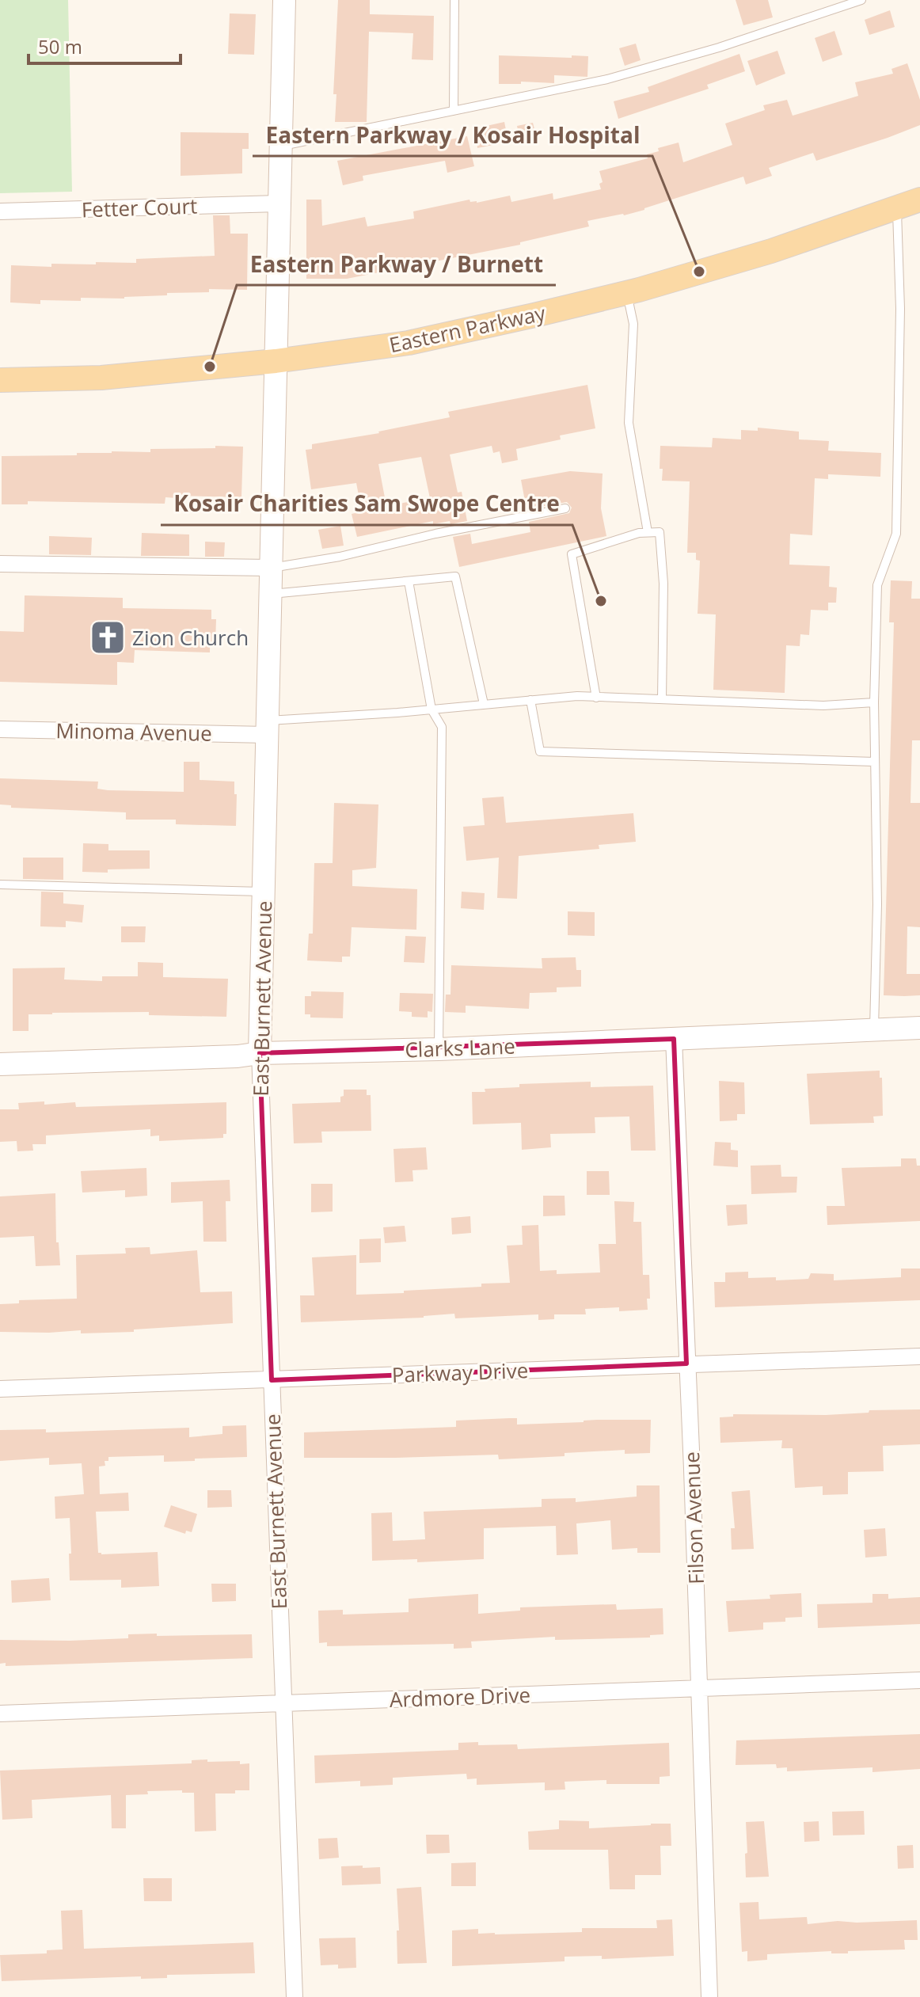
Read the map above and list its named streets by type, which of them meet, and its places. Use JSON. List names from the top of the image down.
{
  "streets": {
    "main road": ["Eastern Parkway"],
    "street": [
      "Fetter Court",
      "Minoma Avenue",
      "East Burnett Avenue",
      "Clarks Lane",
      "Parkway Drive",
      "Filson Avenue",
      "Ardmore Drive"
    ]
  },
  "crossings": [
    ["Fetter Court", "East Burnett Avenue"],
    ["Eastern Parkway", "East Burnett Avenue"],
    ["Minoma Avenue", "East Burnett Avenue"],
    ["East Burnett Avenue", "Clarks Lane"],
    ["East Burnett Avenue", "Parkway Drive"],
    ["East Burnett Avenue", "Ardmore Drive"],
    ["Clarks Lane", "Filson Avenue"],
    ["Parkway Drive", "Filson Avenue"],
    ["Filson Avenue", "Ardmore Drive"]
  ],
  "places": {
    "other": ["Eastern Parkway / Kosair Hospital", "Eastern Parkway / Burnett", "Kosair Charities Sam Swope Centre"],
    "church": ["Zion Church"]
  },
  "scale_bar": "50 m"
}
